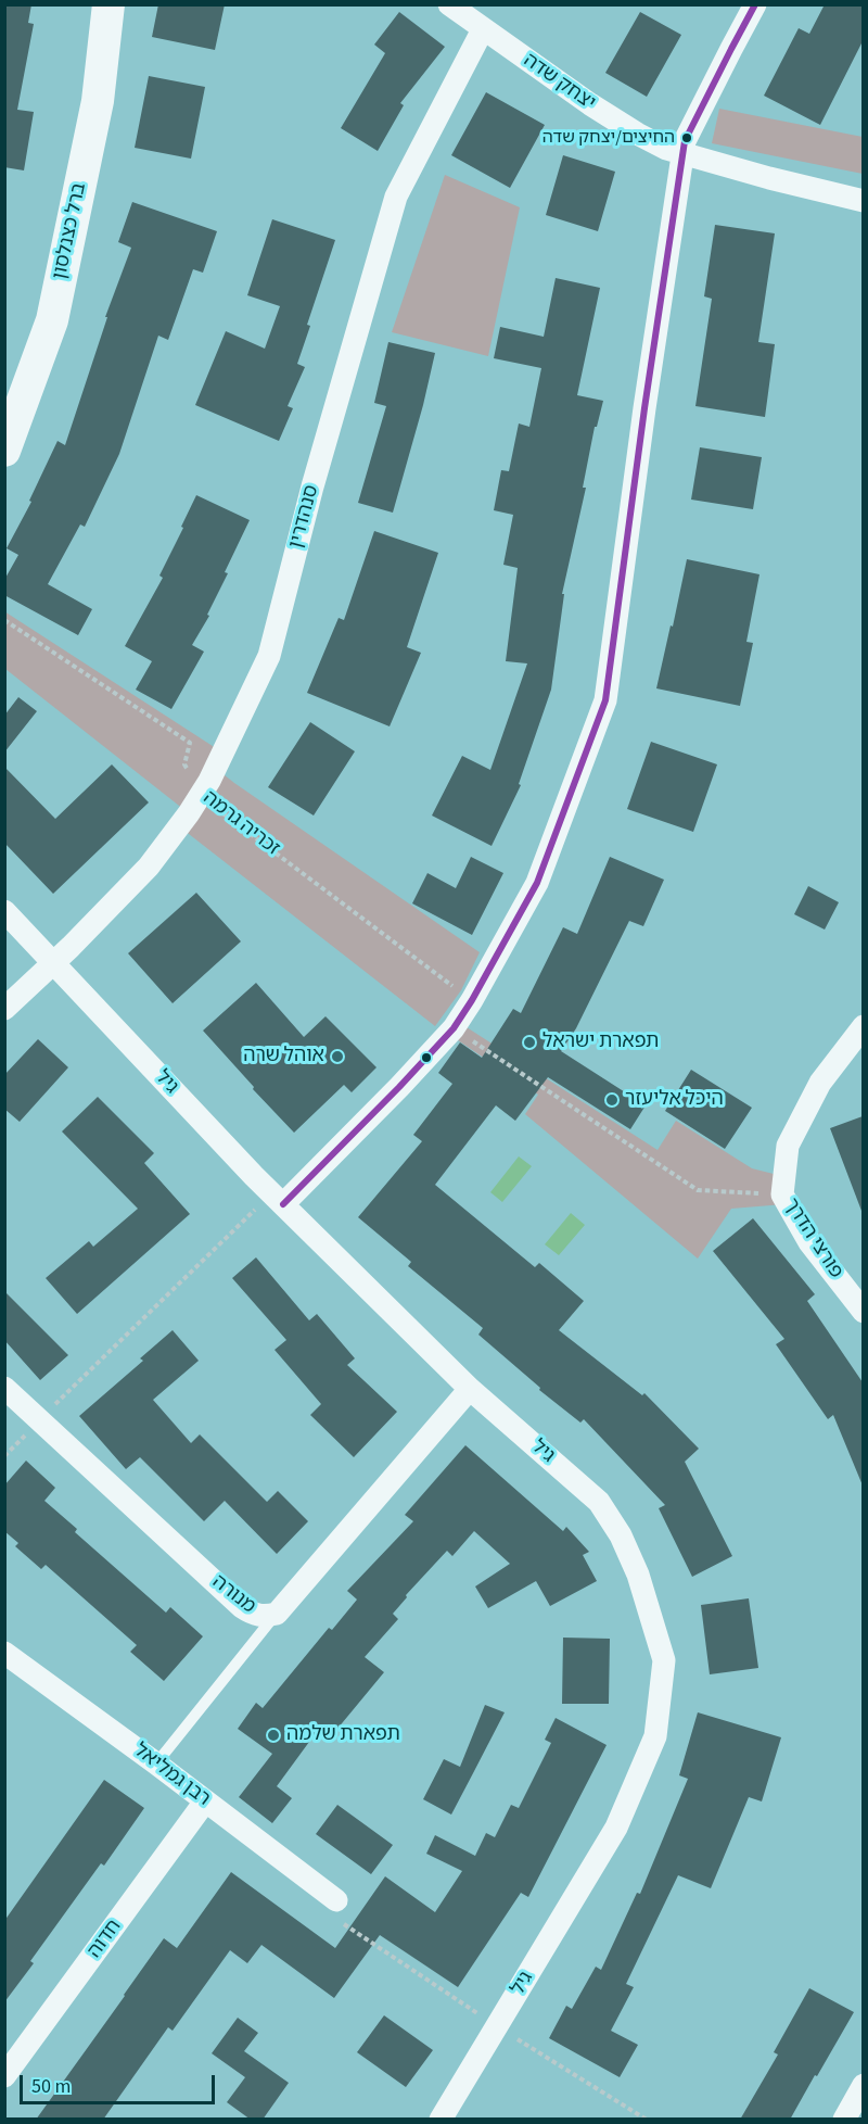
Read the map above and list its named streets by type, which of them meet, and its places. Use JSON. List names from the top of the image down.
{
  "streets": {
    "street": [
      "יצחק שדה",
      "ברל כצנלסון",
      "סנהדרין",
      "גיל",
      "פורצי הדרך",
      "מנורה",
      "רבן גמליאל",
      "חדוה"
    ],
    "path": ["זכריה גרמה"]
  },
  "crossings": [
    ["יצחק שדה", "סנהדרין"],
    ["סנהדרין", "זכריה גרמה"],
    ["סנהדרין", "גיל"],
    ["גיל", "מנורה"],
    ["רבן גמליאל", "חדוה"]
  ],
  "places": [
    "החיצים/יצחק שדה",
    "תפארת ישראל",
    "אוהל שרה",
    "היכל אליעזר",
    "תפארת שלמה"
  ],
  "scale_bar": "50 m"
}
